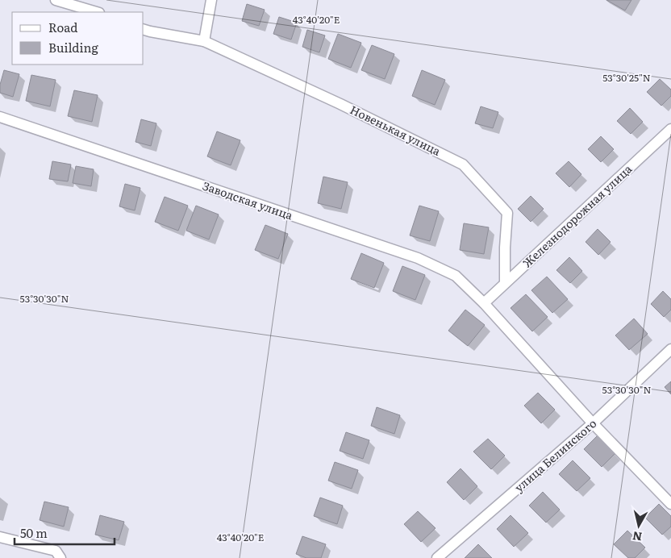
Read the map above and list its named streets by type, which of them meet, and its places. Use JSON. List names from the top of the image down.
{
  "streets": {
    "street": [
      "Новенькая улица",
      "Заводская улица",
      "Железнодорожная улица",
      "улица Белинского"
    ]
  },
  "crossings": [
    ["Новенькая улица", "Железнодорожная улица"],
    ["Заводская улица", "Железнодорожная улица"],
    ["Заводская улица", "улица Белинского"]
  ],
  "legend": ["Road", "Building"],
  "scale_bar": "50 m",
  "north": "bottom",
  "coordinates": ["43°40'20\"E", "53°30'25\"N", "53°30'30\"N"]
}
